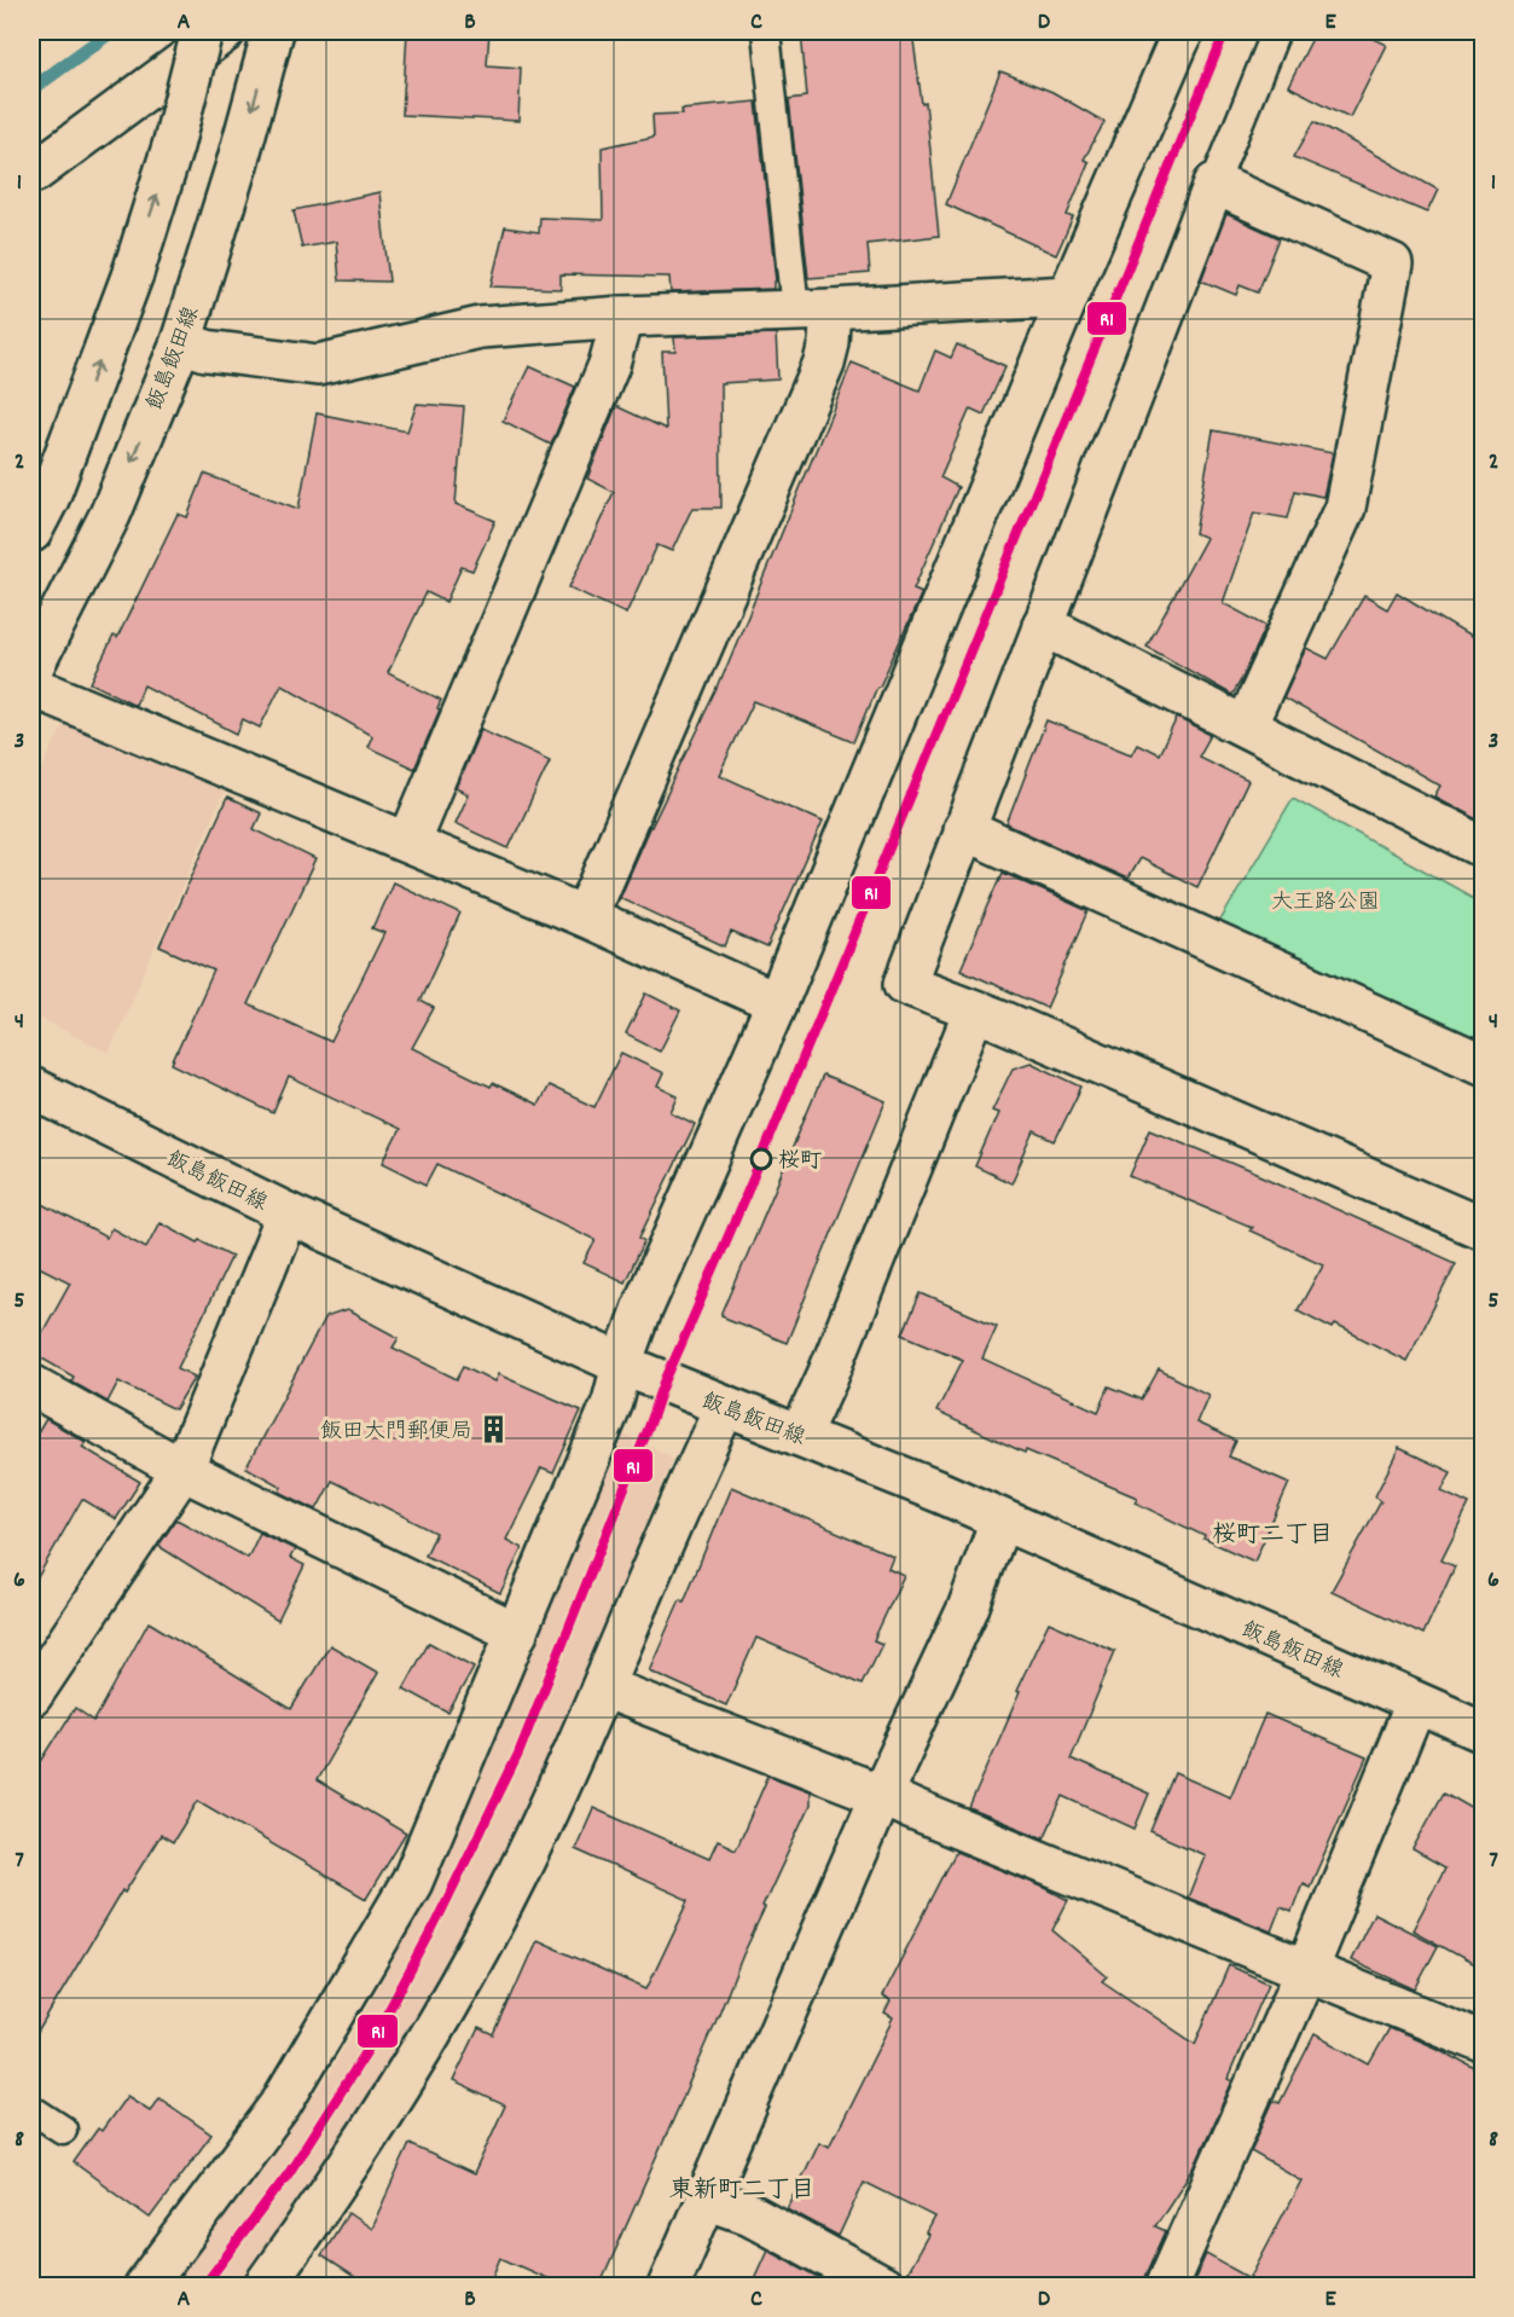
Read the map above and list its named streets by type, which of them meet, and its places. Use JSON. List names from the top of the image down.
{
  "streets": {
    "street": ["飯島飯田線"]
  },
  "districts": ["桜町二丁目", "東新町二丁目"],
  "parks": ["大王路公園"],
  "places": {
    "other": ["桜町"],
    "building": ["飯田大門郵便局"]
  },
  "lines": ["transit line R1"],
  "grid": {
    "columns": [
      "A",
      "B",
      "C",
      "D",
      "E"
    ],
    "rows": [
      "1",
      "2",
      "3",
      "4",
      "5",
      "6",
      "7",
      "8"
    ]
  }
}
